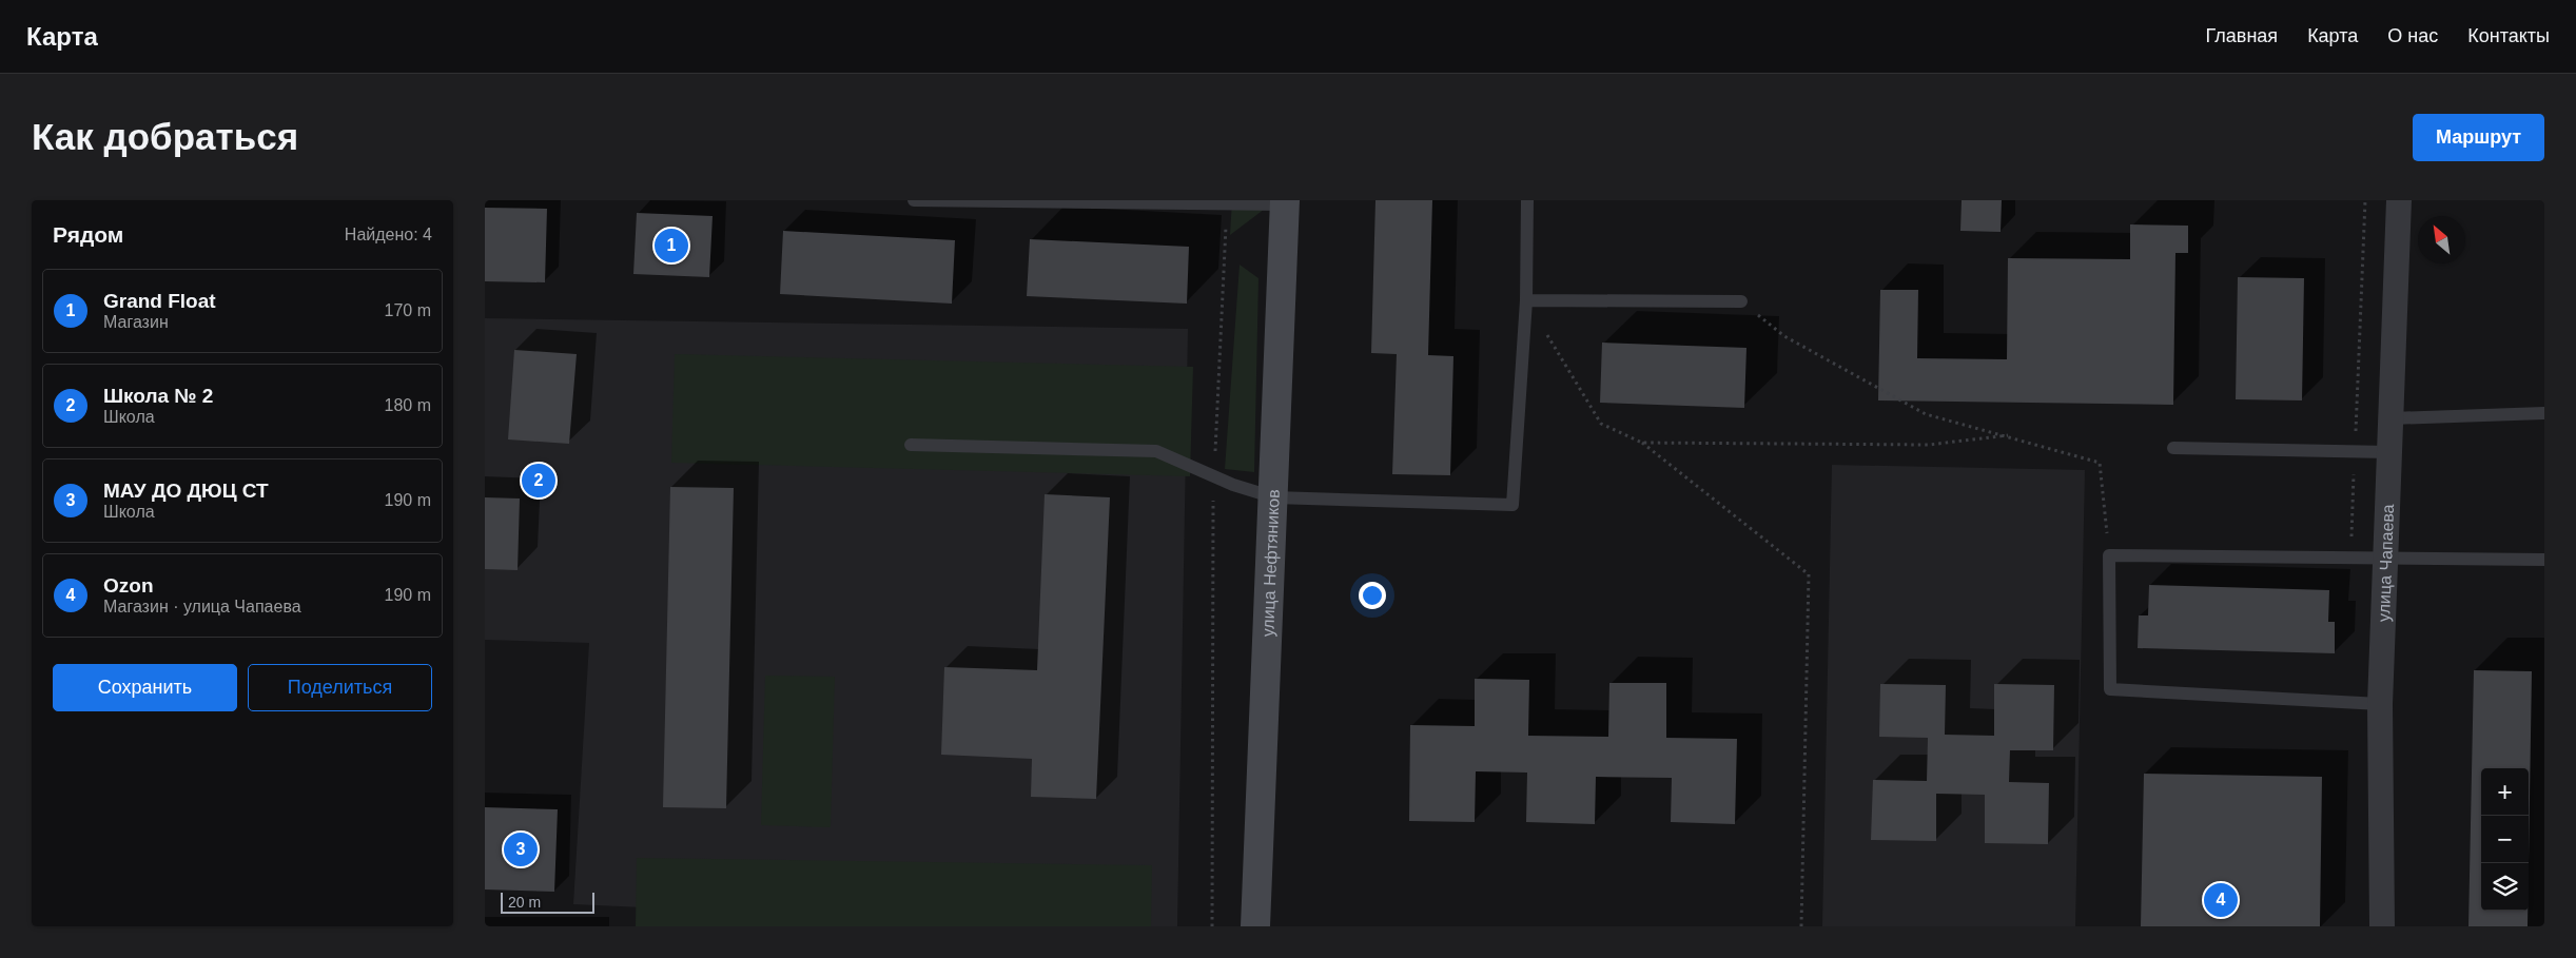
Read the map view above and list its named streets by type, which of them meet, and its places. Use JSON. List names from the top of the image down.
{
  "streets": {
    "main road": ["улица Нефтяников"],
    "street": ["улица Чапаева"]
  },
  "scale_bar": "20 m",
  "north": "top left",
  "page": {
    "header": "Карта",
    "nav": [
      "Главная",
      "Карта",
      "О нас",
      "Контакты"
    ],
    "buttons": [
      "Маршрут",
      ["Сохранить", "Поделиться"]
    ],
    "title": "Как добраться",
    "heading": ["Рядом", "Найдено: 4"],
    "pins": [
      "1",
      "2",
      "3",
      "4"
    ],
    "list": [
      {
        "mark": "1",
        "name": "Grand Float",
        "note": "Магазин",
        "value": "170 m"
      },
      {
        "mark": "2",
        "name": "Школа № 2",
        "note": "Школа",
        "value": "180 m"
      },
      {
        "mark": "3",
        "name": "МАУ ДО ДЮЦ СТ",
        "note": "Школа",
        "value": "190 m"
      },
      {
        "mark": "4",
        "name": "Ozon",
        "note": "Магазин · улица Чапаева",
        "value": "190 m"
      }
    ],
    "map_buttons": ["+", "−"],
    "scale": "20 m"
  }
}
